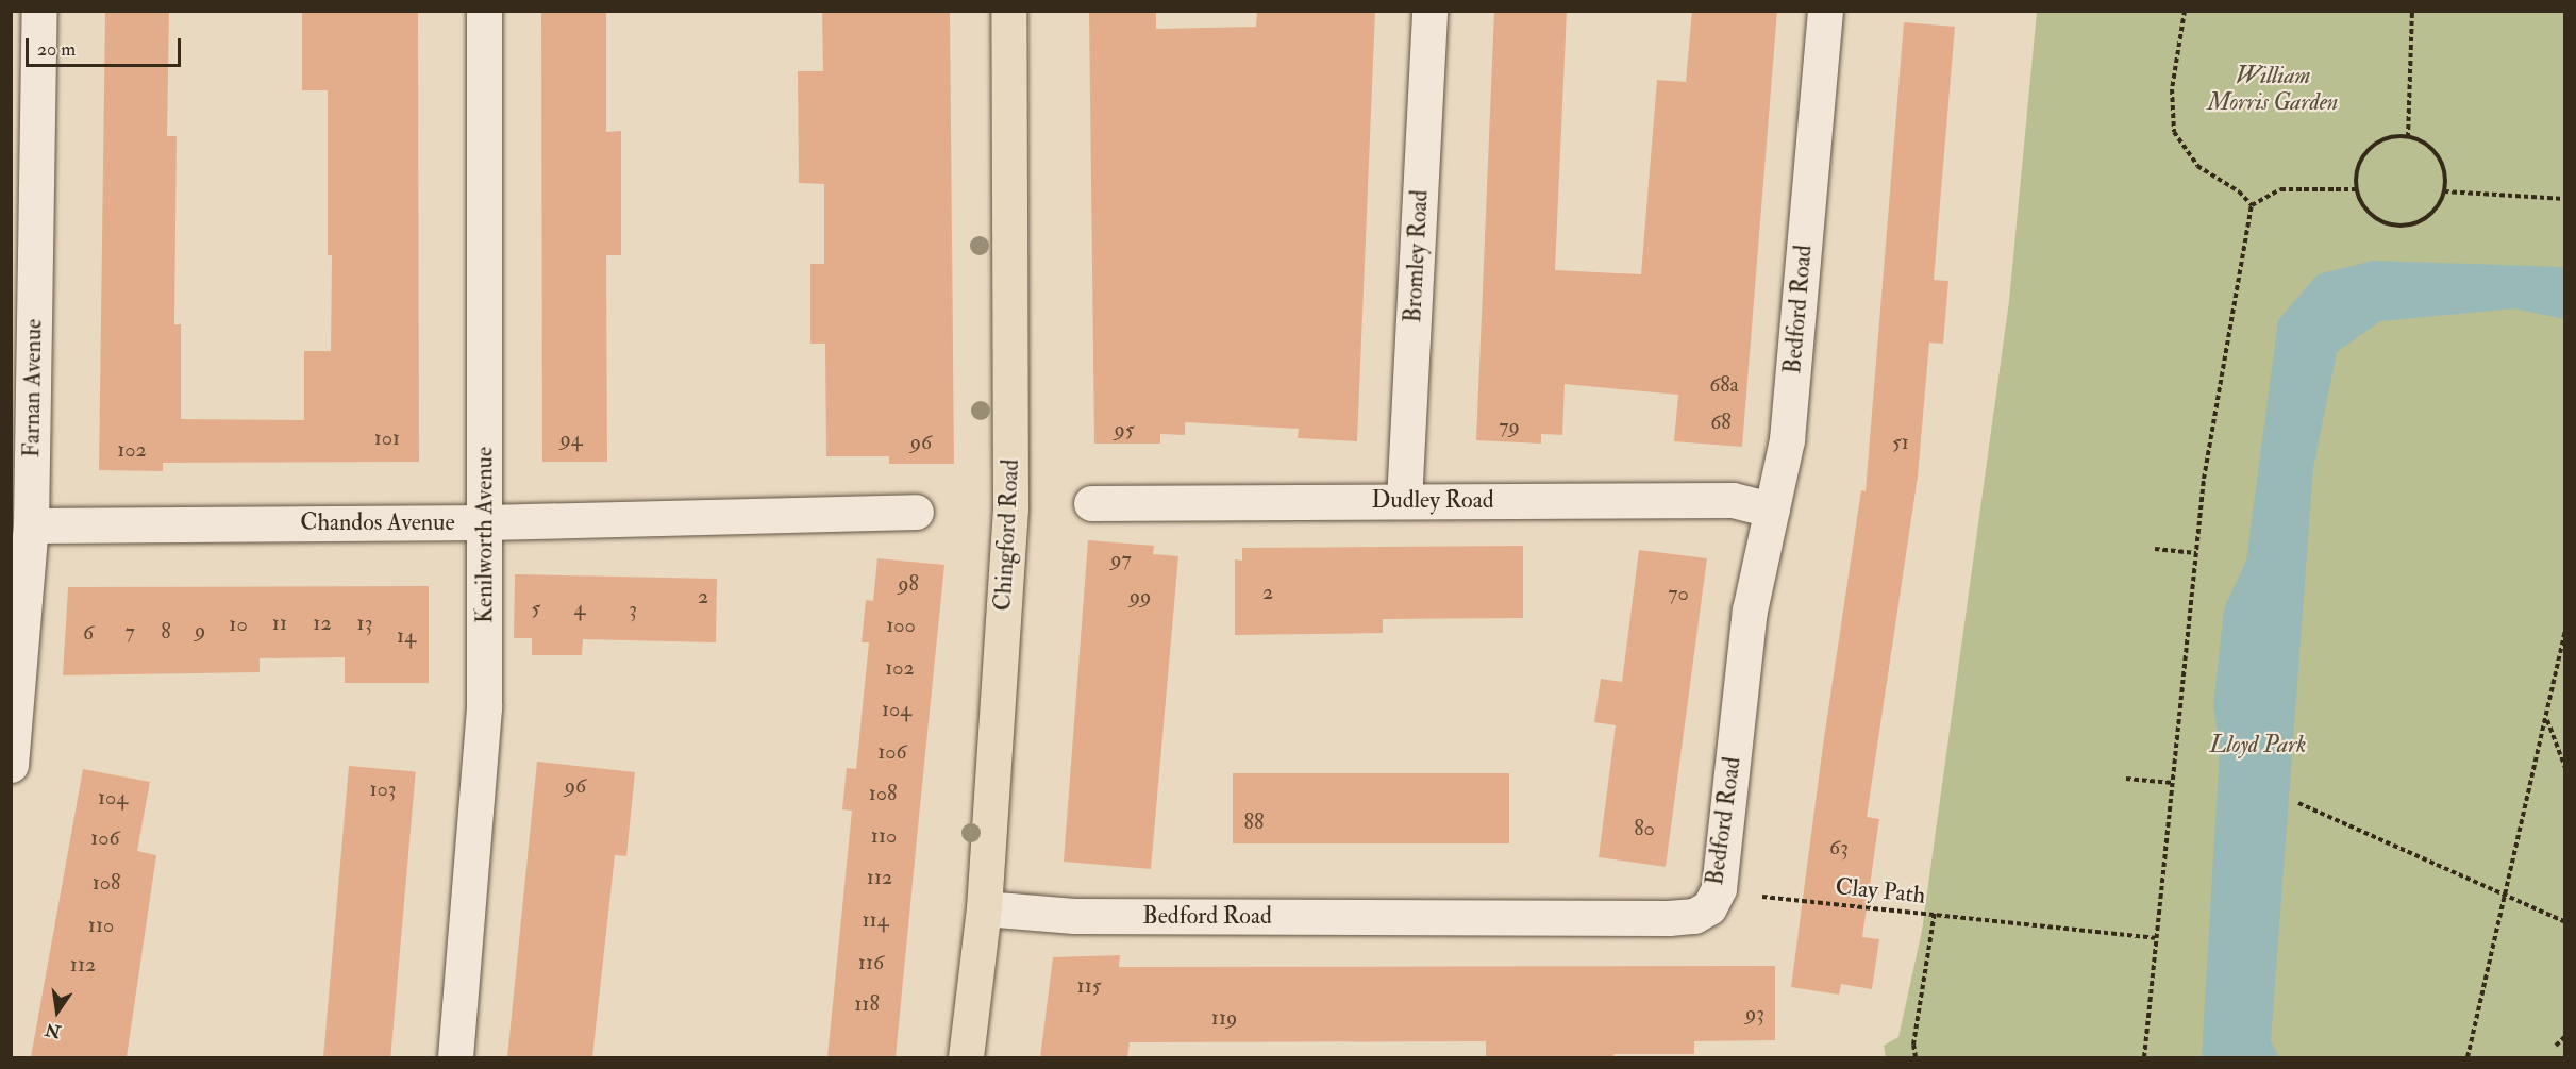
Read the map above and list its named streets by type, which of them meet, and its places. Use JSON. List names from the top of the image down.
{
  "streets": {
    "main road": ["Chingford Road"],
    "street": [
      "Bromley Road",
      "Bedford Road",
      "Farnan Avenue",
      "Dudley Road",
      "Chandos Avenue",
      "Kenilworth Avenue"
    ],
    "path": ["Clay Path"]
  },
  "crossings": [
    ["Bromley Road", "Dudley Road"],
    ["Bedford Road", "Dudley Road"],
    ["Bedford Road", "Chingford Road"],
    ["Bedford Road", "Clay Path"],
    ["Farnan Avenue", "Chandos Avenue"],
    ["Chandos Avenue", "Kenilworth Avenue"]
  ],
  "parks": ["William Morris Garden", "Lloyd Park"],
  "house_numbers": [
    "68a",
    "68",
    "79",
    "95",
    "101",
    "94",
    "96",
    "51",
    "102",
    "97",
    "98",
    "2",
    "70",
    "2",
    "99",
    "5",
    "4",
    "3",
    "11",
    "12",
    "13",
    "10",
    "100",
    "9",
    "7",
    "8",
    "6",
    "14",
    "102",
    "104",
    "106",
    "96",
    "103",
    "108",
    "104",
    "88",
    "80",
    "110",
    "106",
    "63",
    "112",
    "108",
    "114",
    "110",
    "116",
    "112",
    "115",
    "118",
    "93",
    "119"
  ],
  "scale_bar": "20 m",
  "north": "bottom"
}
